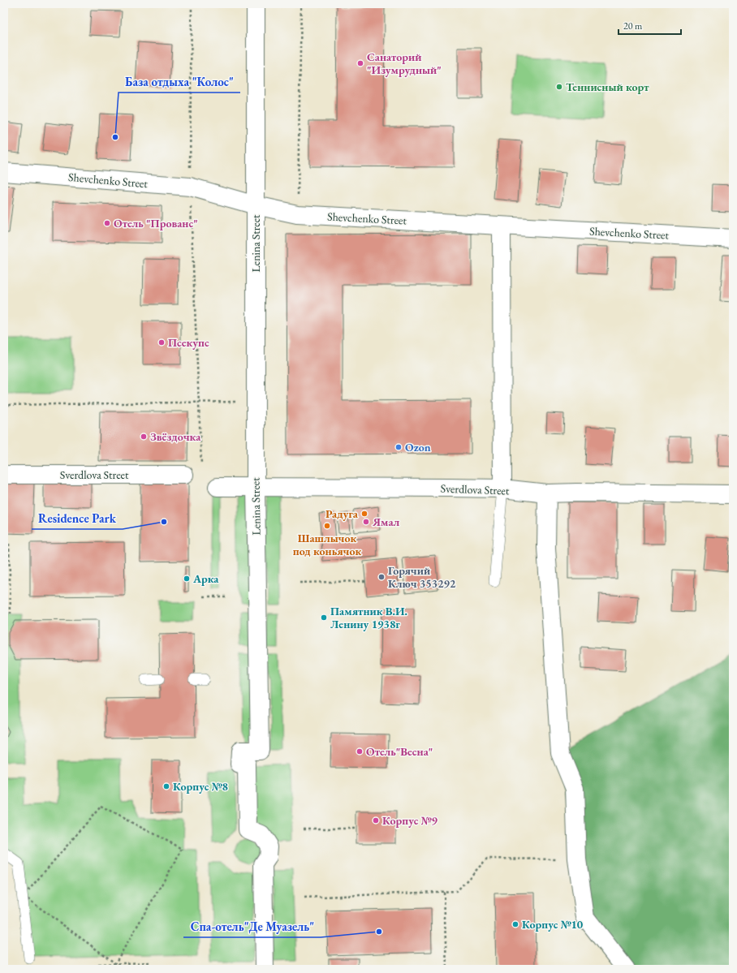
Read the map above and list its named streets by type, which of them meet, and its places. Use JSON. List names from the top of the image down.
{
  "streets": {
    "street": ["Shevchenko Street", "Lenina Street", "Sverdlova Street"]
  },
  "crossings": [
    ["Shevchenko Street", "Lenina Street"],
    ["Lenina Street", "Sverdlova Street"]
  ],
  "places": [
    "Санаторий \"Изумрудный\"",
    "Теннисный корт",
    "База отдыха \"Колос\"",
    "Отель \"Прованс\"",
    "Псекупс",
    "Звёздочка",
    "Ozon",
    "Радуга",
    "Residence Park",
    "Ямал",
    "Шашлычок под коньячок",
    "Горячий Ключ 353292",
    "Арка",
    "Памятник В.И. Ленину 1938г",
    "Отель\"Весна\"",
    "Корпус №8",
    "Корпус №9",
    "Корпус №10",
    "Спа-отель\"Де Муазель\""
  ],
  "scale_bar": "20 m"
}
